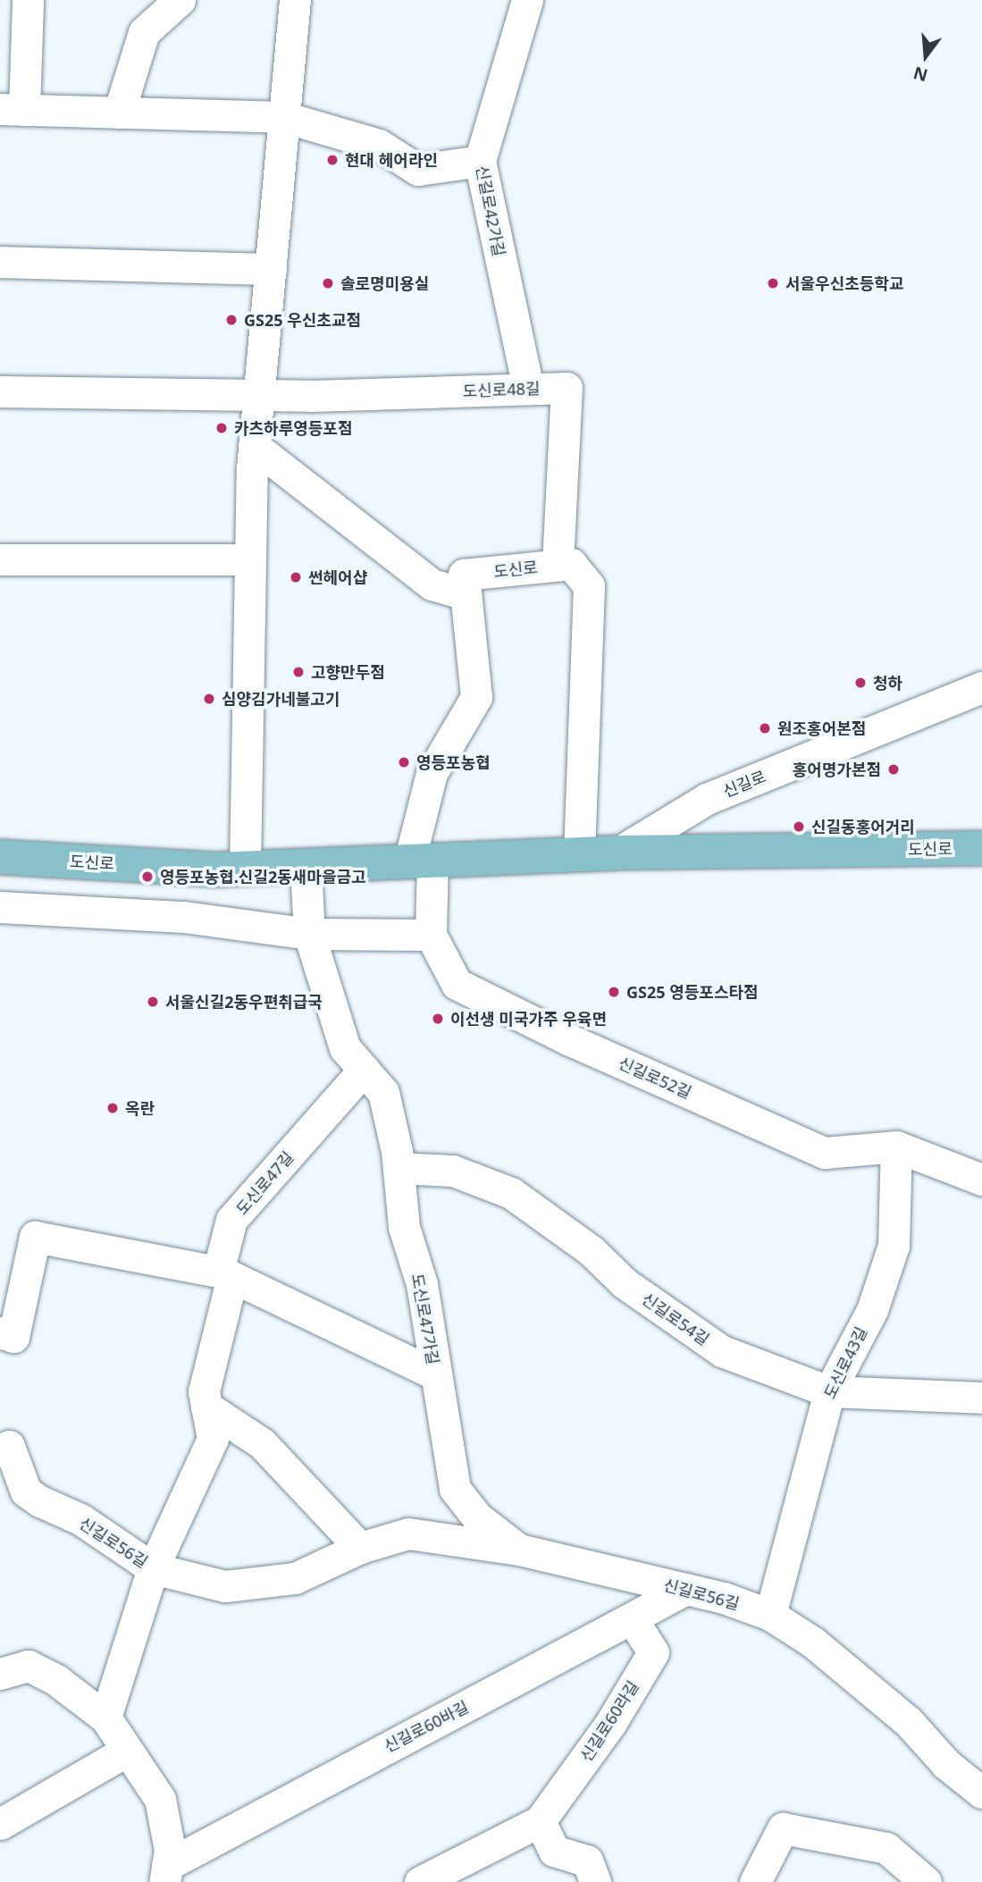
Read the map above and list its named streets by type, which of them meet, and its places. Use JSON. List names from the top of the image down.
{
  "streets": {
    "main road": ["도신로"],
    "street": [
      "신길로42가길",
      "도신로48길",
      "신길로",
      "신길로52길",
      "도신로47길",
      "도신로47가길",
      "신길로54길",
      "도신로43길",
      "신길로56길",
      "신길로60라길",
      "신길로60바길"
    ]
  },
  "crossings": [
    ["신길로42가길", "도신로48길"],
    ["도신로48길", "도신로"],
    ["도신로", "신길로"],
    ["도신로", "신길로52길"],
    ["신길로52길", "도신로43길"],
    ["도신로47길", "도신로47가길"],
    ["도신로47가길", "신길로54길"],
    ["도신로47가길", "신길로56길"],
    ["신길로54길", "도신로43길"],
    ["도신로43길", "신길로56길"],
    ["신길로56길", "신길로60바길"],
    ["신길로60라길", "신길로60바길"]
  ],
  "places": [
    "현대 헤어라인",
    "솔로명미용실",
    "서울우신초등학교",
    "GS25 우신초교점",
    "카츠하루영등포점",
    "썬헤어샵",
    "고향만두점",
    "청하",
    "심양김가네불고기",
    "원조홍어본점",
    "영등포농협",
    "홍어명가본점",
    "신길동홍어거리",
    "영등포농협.신길2동새마을금고",
    "GS25 영등포스타점",
    "서울신길2동우편취급국",
    "이선생 미국가주 우육면",
    "옥란"
  ],
  "north": "bottom"
}
